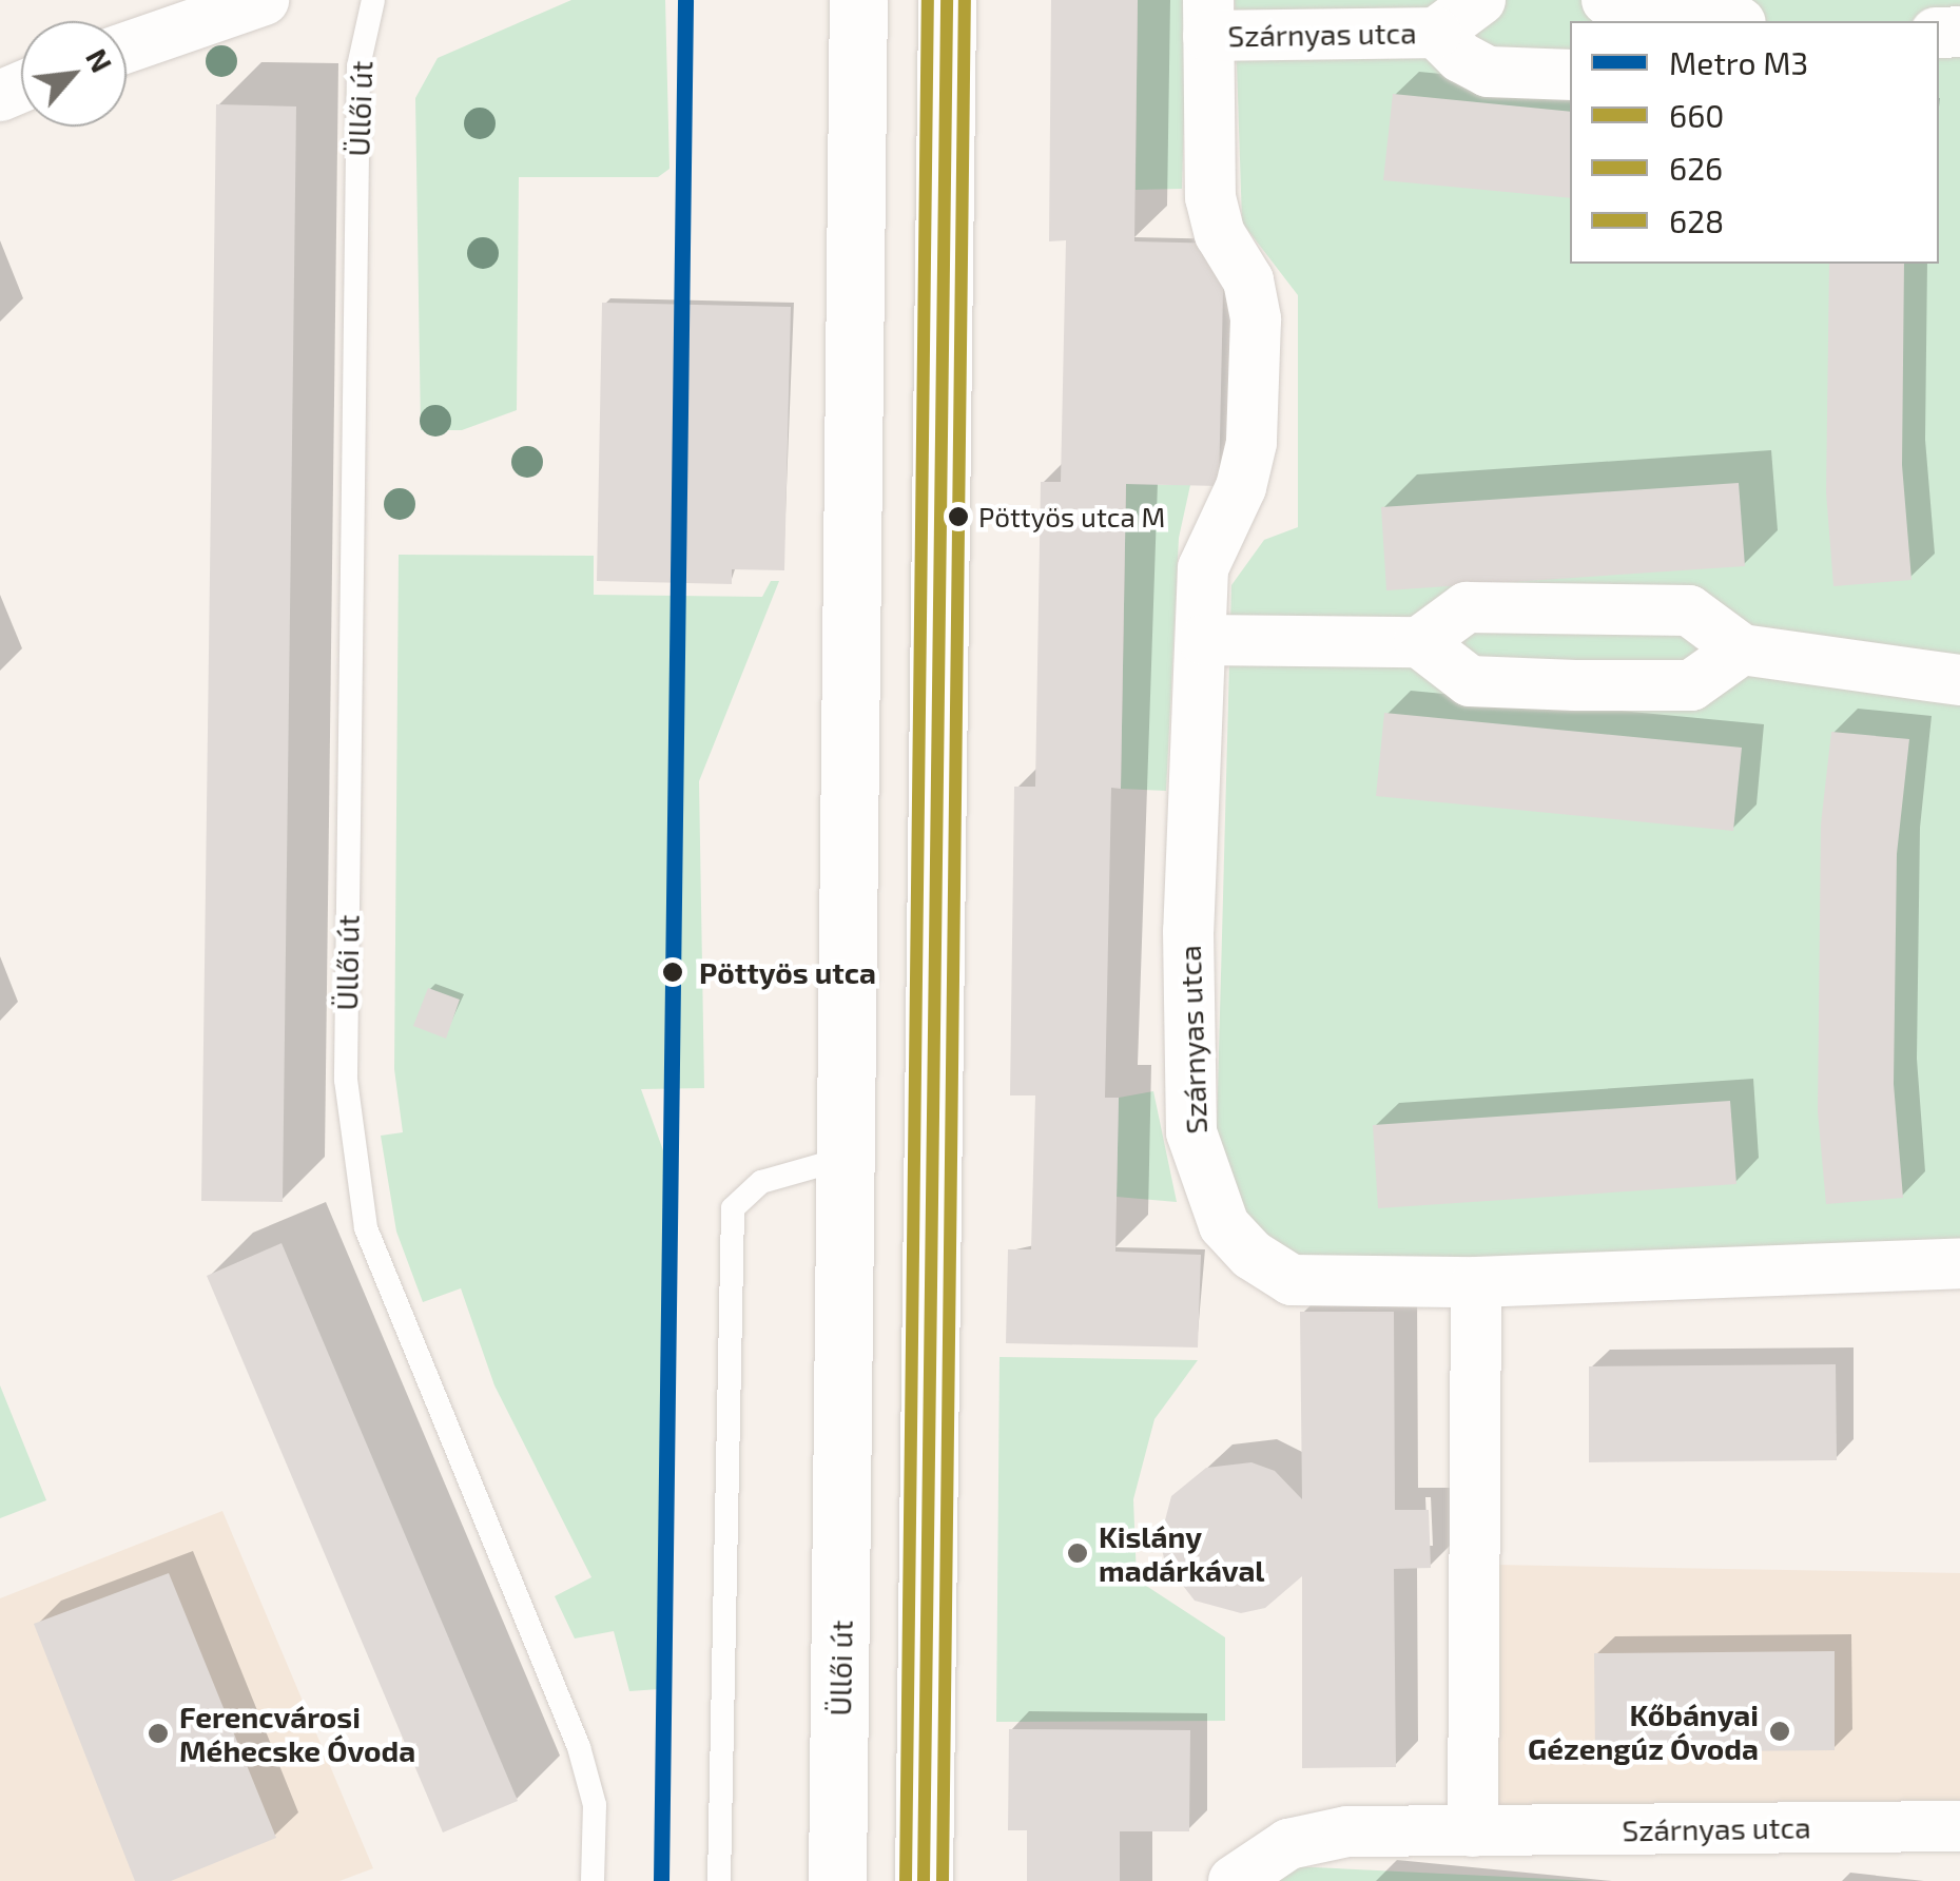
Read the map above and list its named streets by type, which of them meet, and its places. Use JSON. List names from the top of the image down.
{
  "streets": {
    "main road": ["Üllői út"],
    "street": ["Szárnyas utca"]
  },
  "places": [
    "Pöttyös utca M",
    "Pöttyös utca",
    "Kislány madárkával",
    "Kőbányai Gézengúz Óvoda",
    "Ferencvárosi Méhecske Óvoda"
  ],
  "lines": [
    "metro line M3",
    "transit line 660",
    "transit line 626",
    "transit line 628"
  ],
  "legend": [
    "Metro M3",
    "660",
    "626",
    "628"
  ],
  "north": "top right"
}
